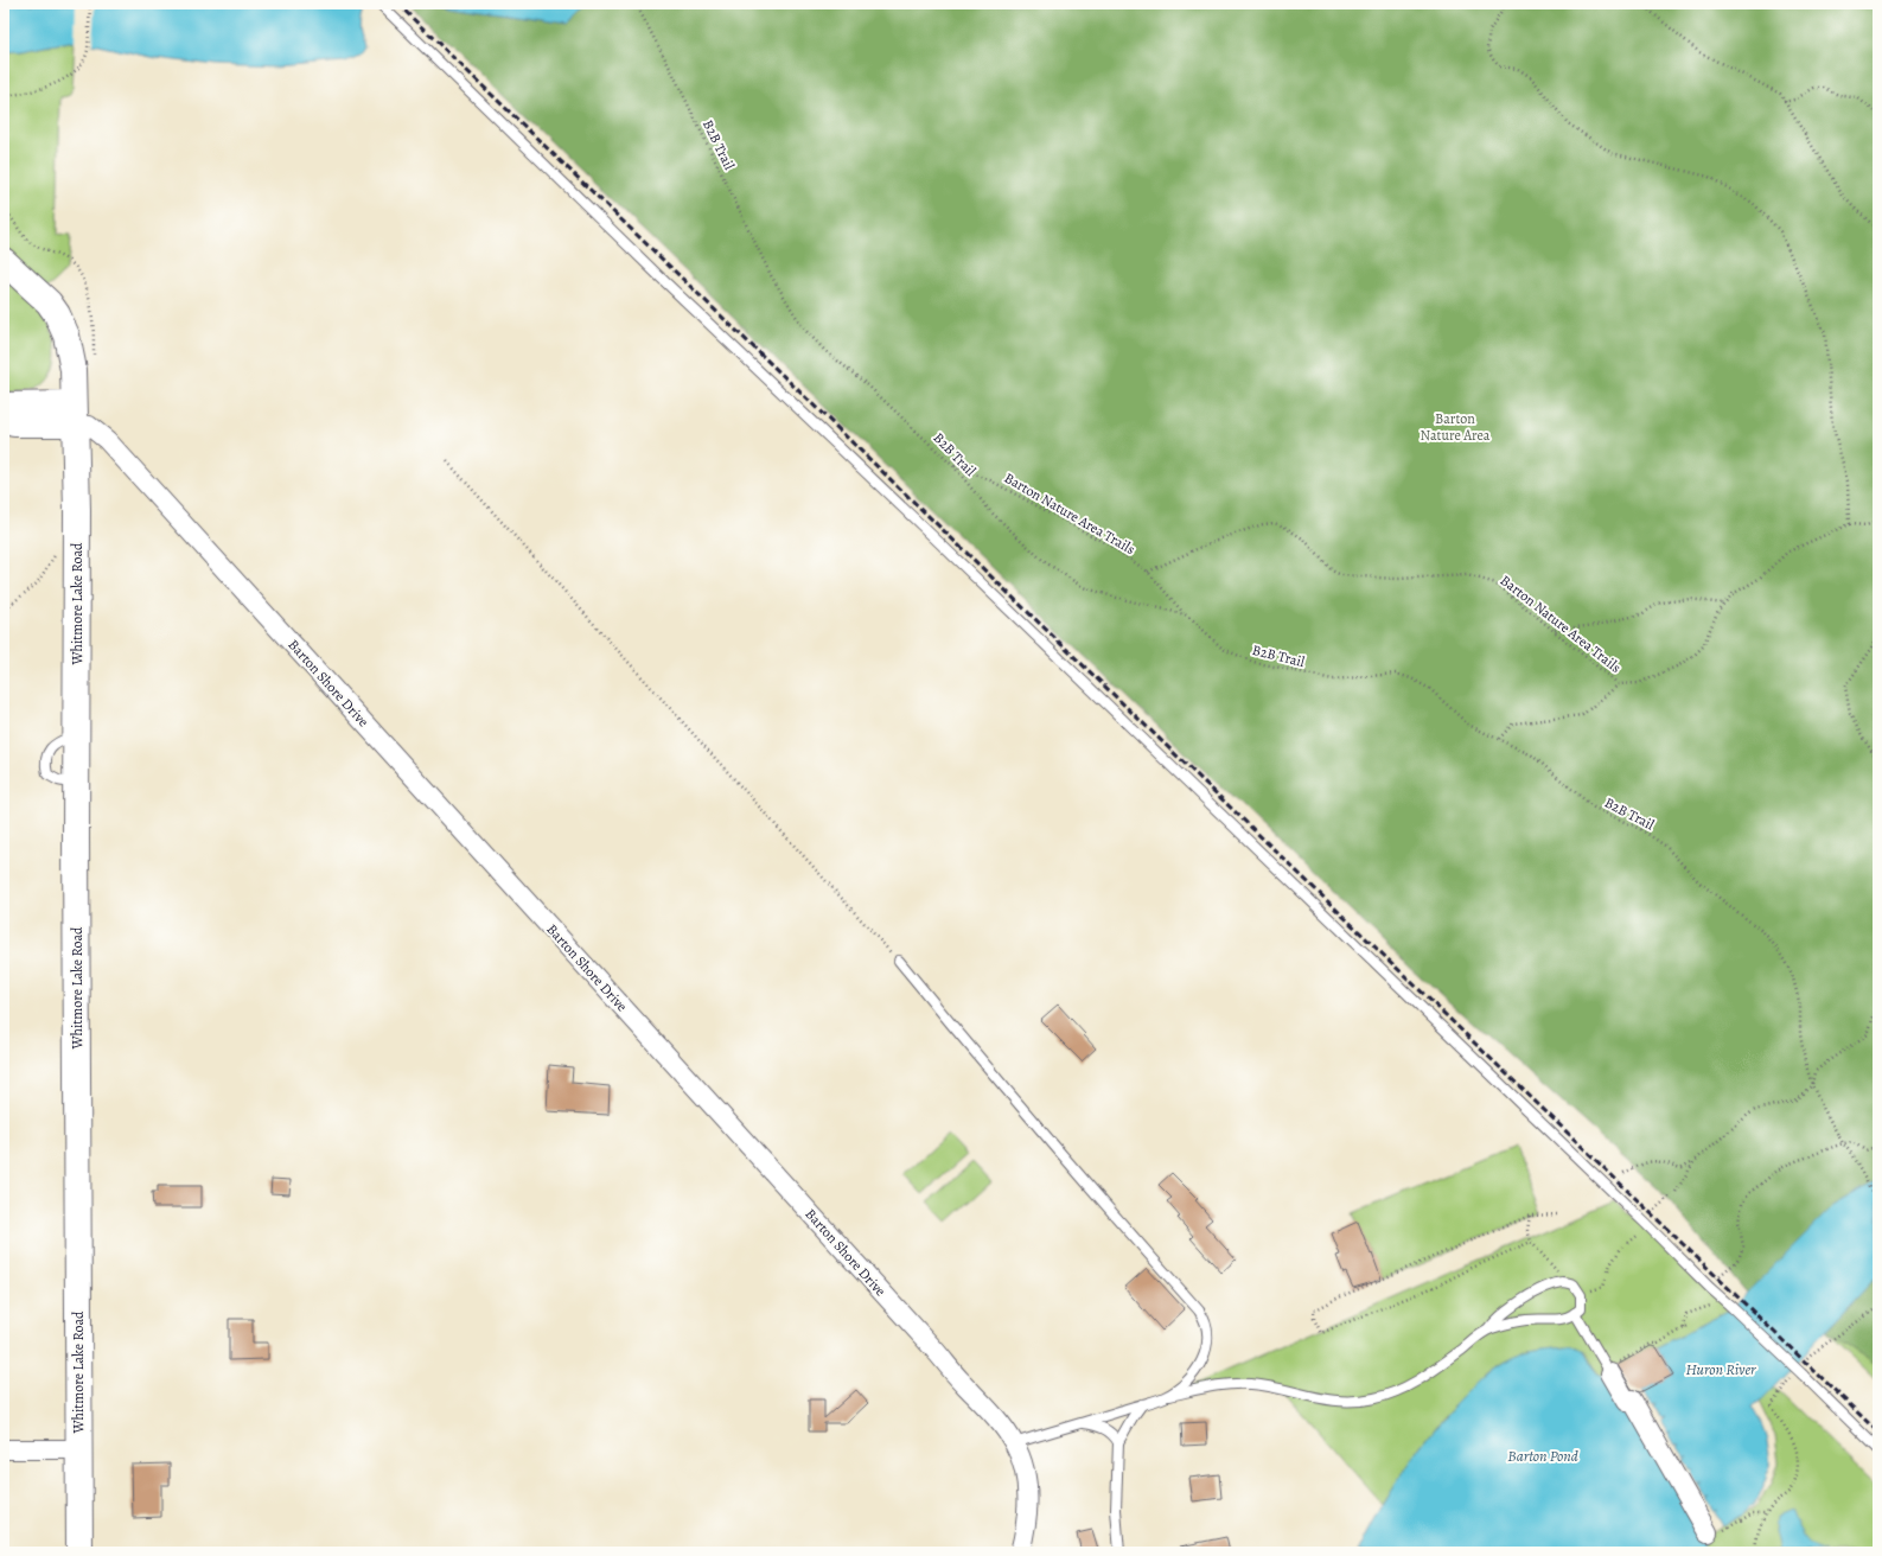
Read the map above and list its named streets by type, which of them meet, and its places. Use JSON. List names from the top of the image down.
{
  "streets": {
    "main road": ["Whitmore Lake Road"],
    "street": ["Barton Shore Drive"],
    "path": ["B2B Trail", "Barton Nature Area Trails"]
  },
  "crossings": [
    ["B2B Trail", "Barton Nature Area Trails"],
    ["Whitmore Lake Road", "Barton Shore Drive"]
  ],
  "water": ["Huron River", "Barton Pond"],
  "parks": ["Barton Nature Area"]
}
